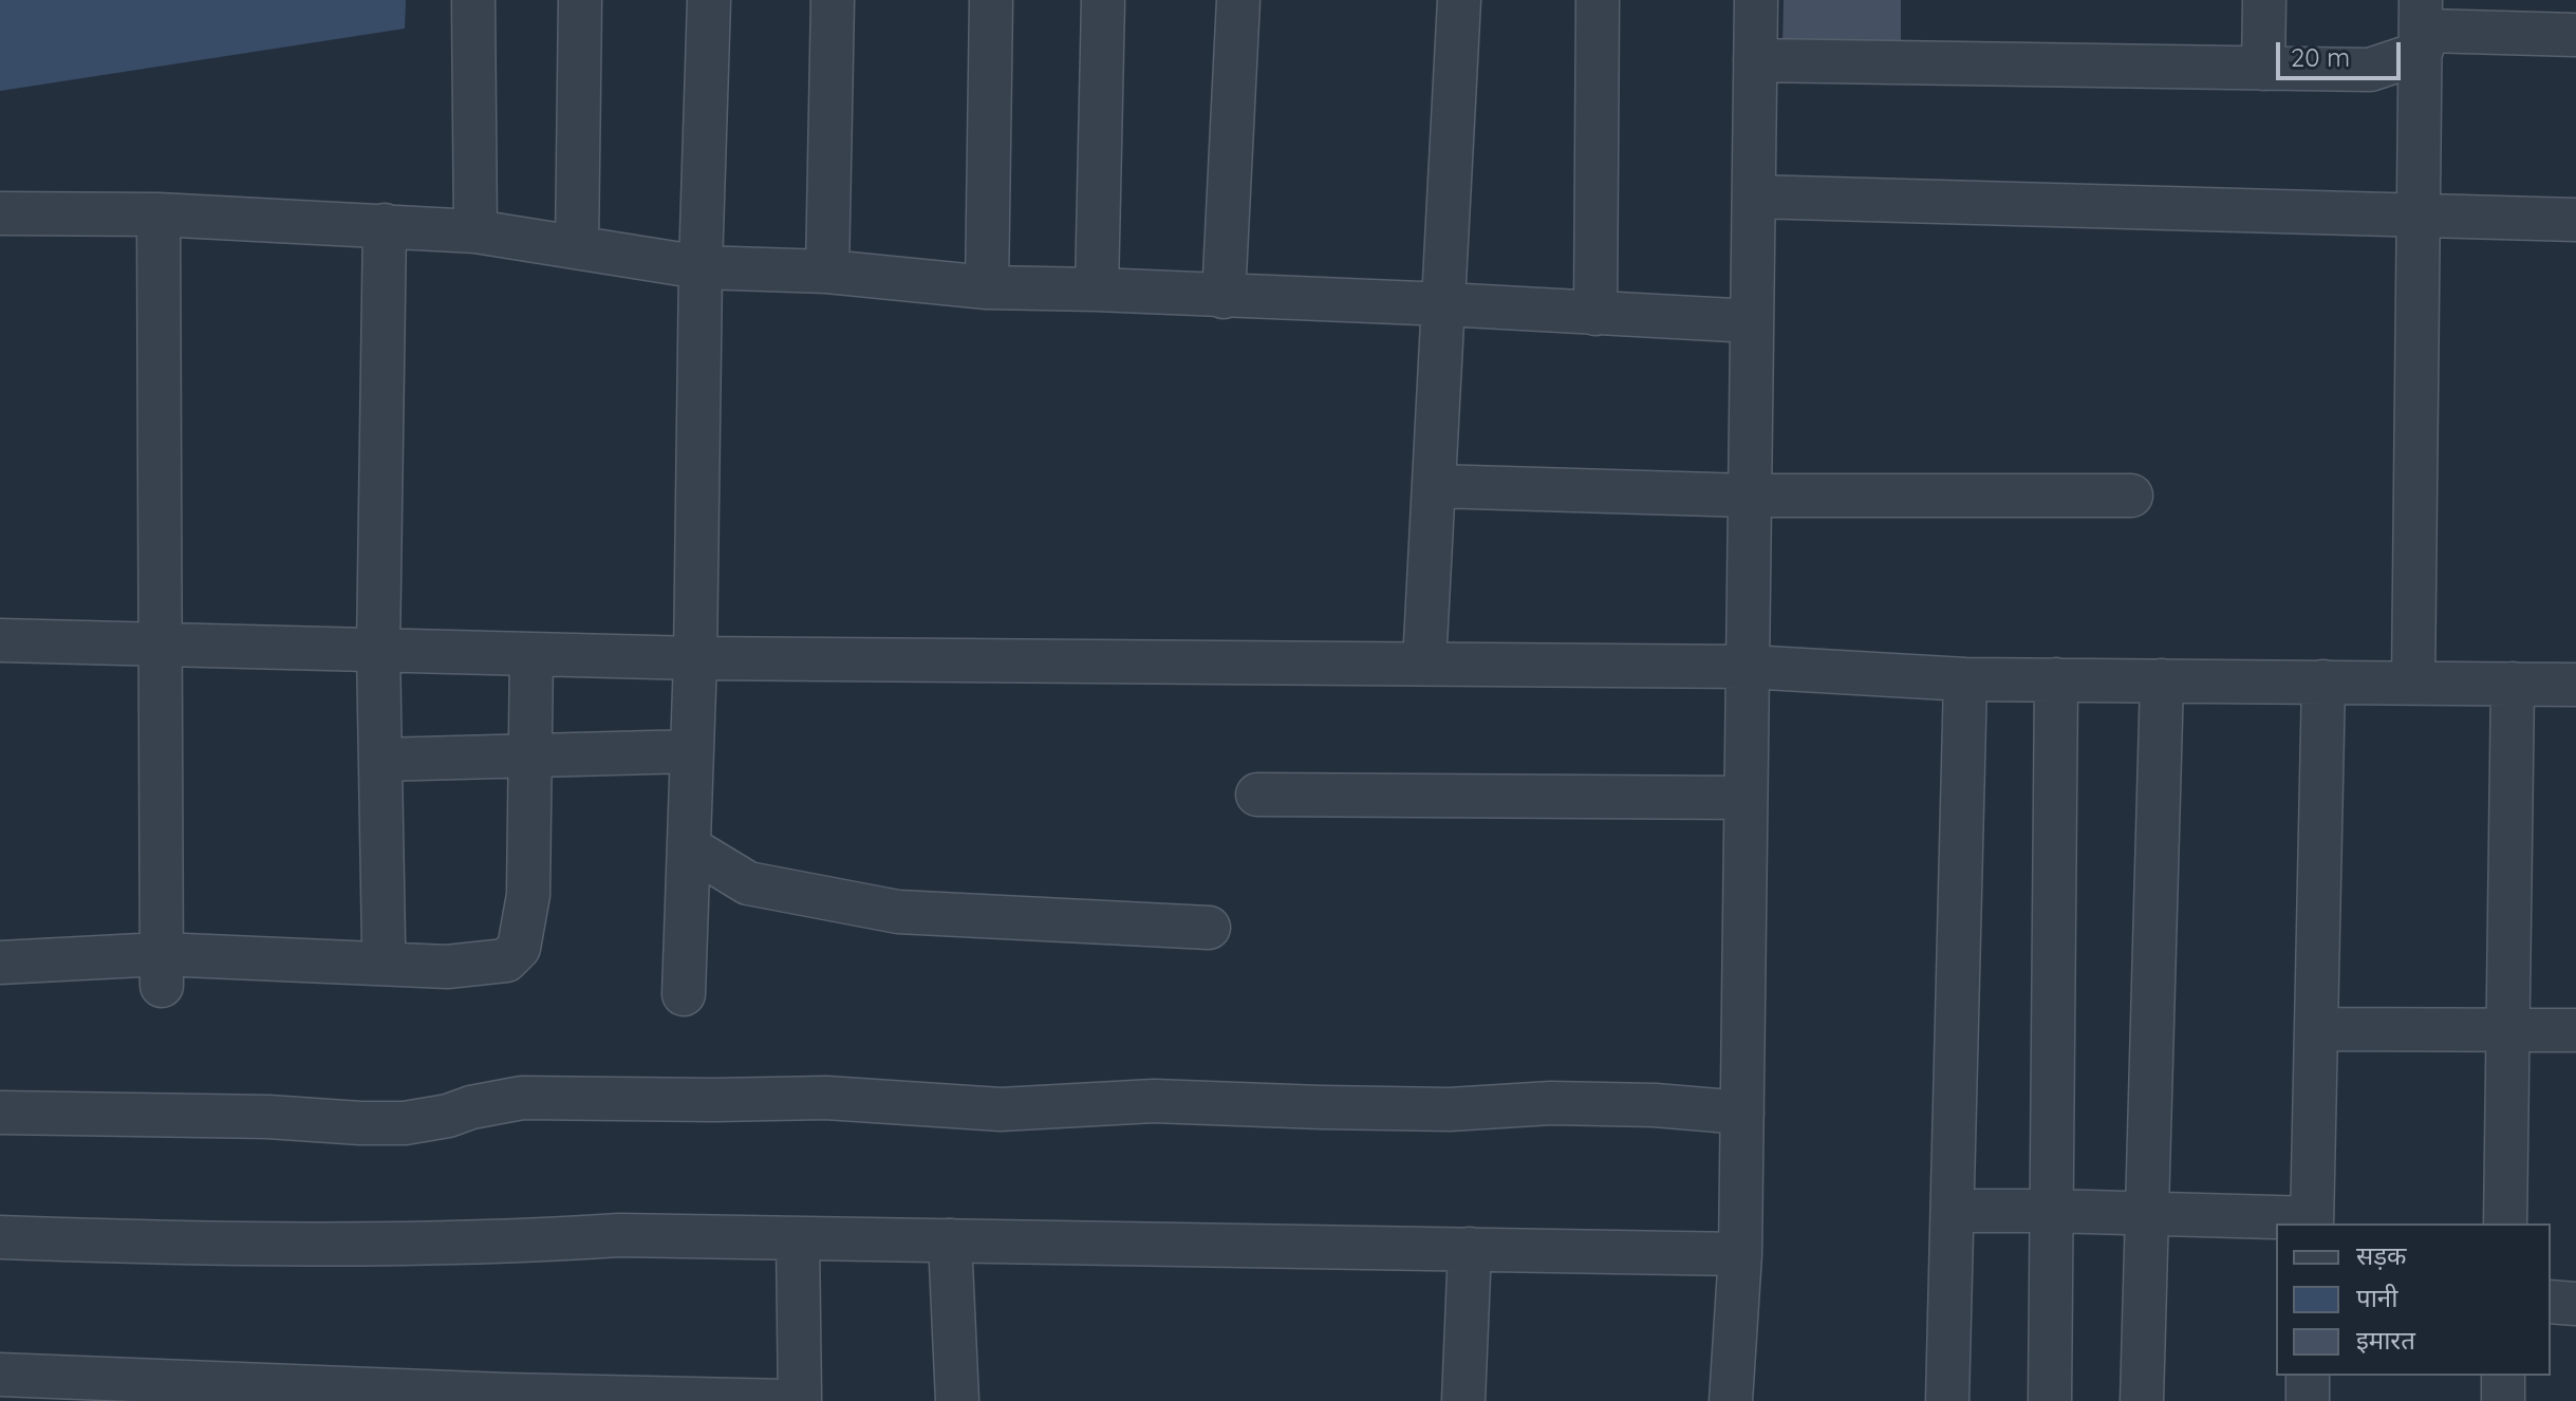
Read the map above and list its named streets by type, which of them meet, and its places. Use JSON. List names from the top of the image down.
{
  "legend": ["सड़क", "पानी", "इमारत"],
  "scale_bar": "20 m"
}
